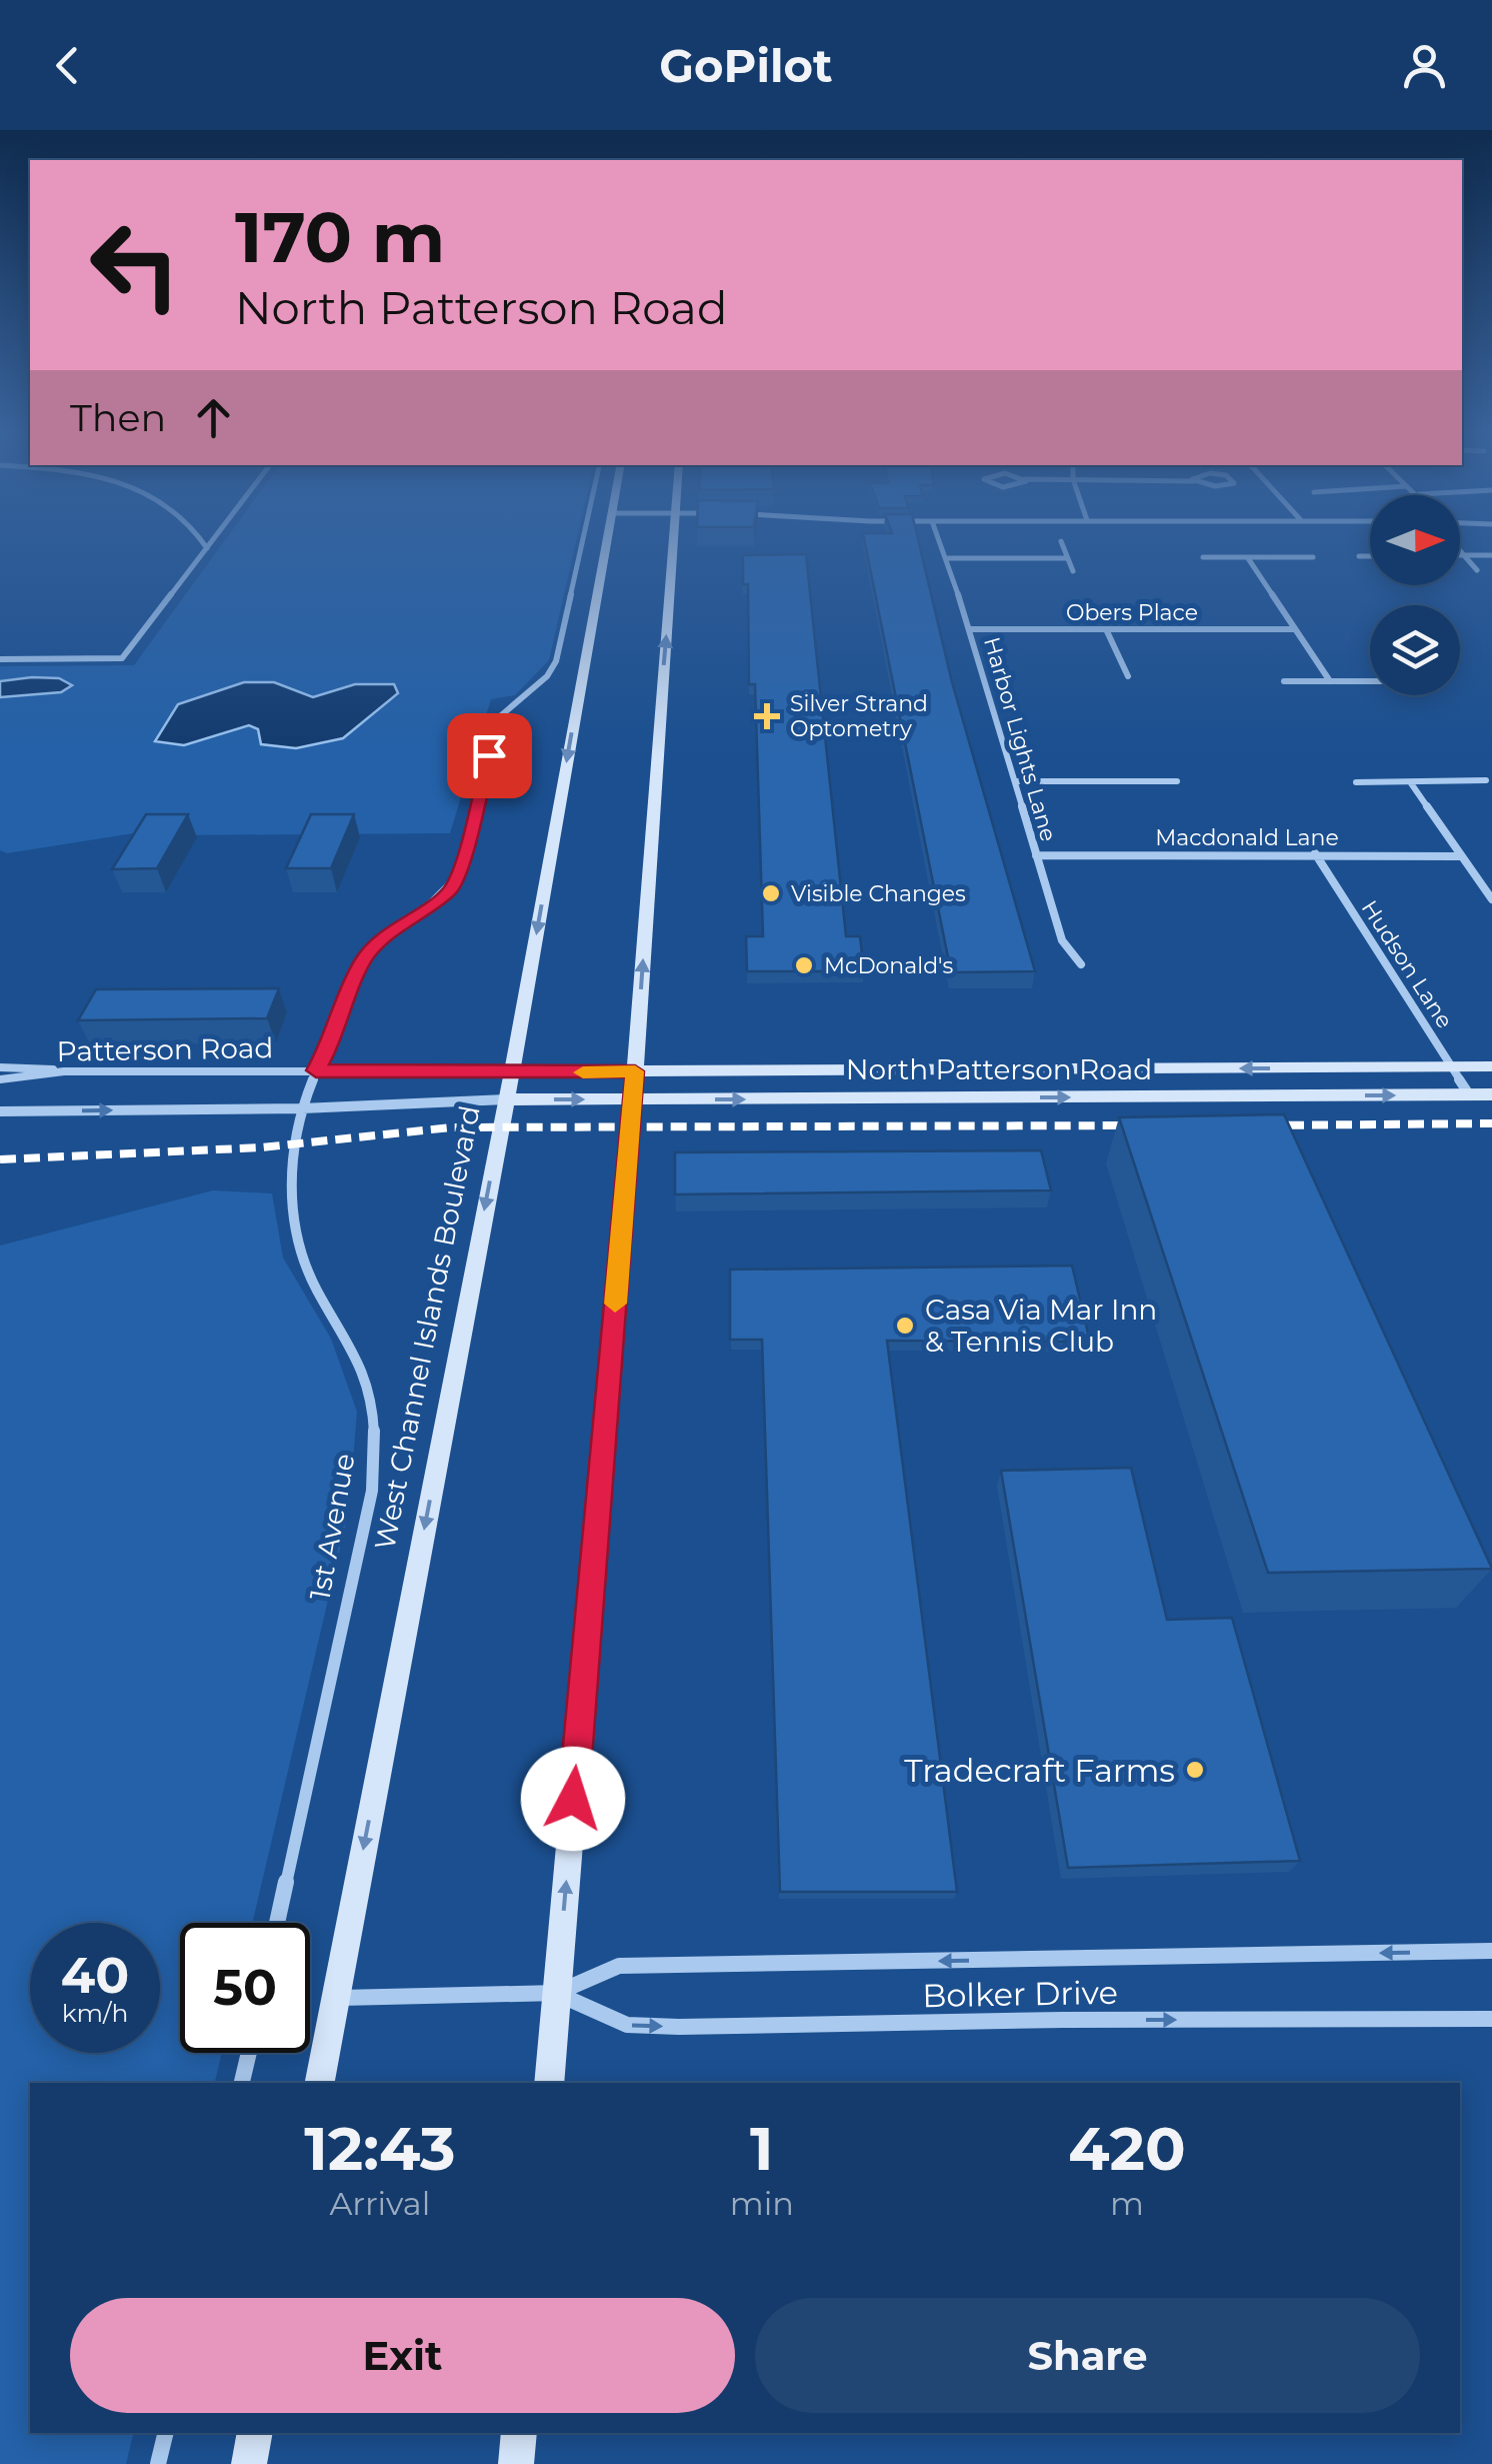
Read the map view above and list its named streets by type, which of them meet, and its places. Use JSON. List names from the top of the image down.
{
  "streets": {
    "main road": ["North Patterson Road", "West Channel Islands Boulevard"],
    "street": [
      "Obers Place",
      "Harbor Lights Lane",
      "Macdonald Lane",
      "Hudson Lane",
      "Patterson Road",
      "1st Avenue",
      "Bolker Drive"
    ]
  },
  "crossings": [
    ["Obers Place", "Harbor Lights Lane"],
    ["Harbor Lights Lane", "Macdonald Lane"],
    ["Macdonald Lane", "Hudson Lane"],
    ["Hudson Lane", "North Patterson Road"],
    ["Patterson Road", "North Patterson Road"],
    ["Patterson Road", "West Channel Islands Boulevard"],
    ["Patterson Road", "1st Avenue"],
    ["North Patterson Road", "West Channel Islands Boulevard"],
    ["West Channel Islands Boulevard", "Bolker Drive"]
  ],
  "places": {
    "health": ["Silver Strand Optometry"],
    "other": [
      "Visible Changes",
      "McDonald's",
      "Casa Via Mar Inn & Tennis Club",
      "Tradecraft Farms"
    ]
  },
  "north": "right",
  "page": {
    "header": "GoPilot",
    "turn": ["170 m", "North Patterson Road"],
    "then": "Then",
    "speed": "40 km/h",
    "limit": "50",
    "eta": [
      "12:43",
      "Arrival",
      "1",
      "min",
      "420",
      "m"
    ],
    "buttons": ["Exit", "Share"]
  }
}
